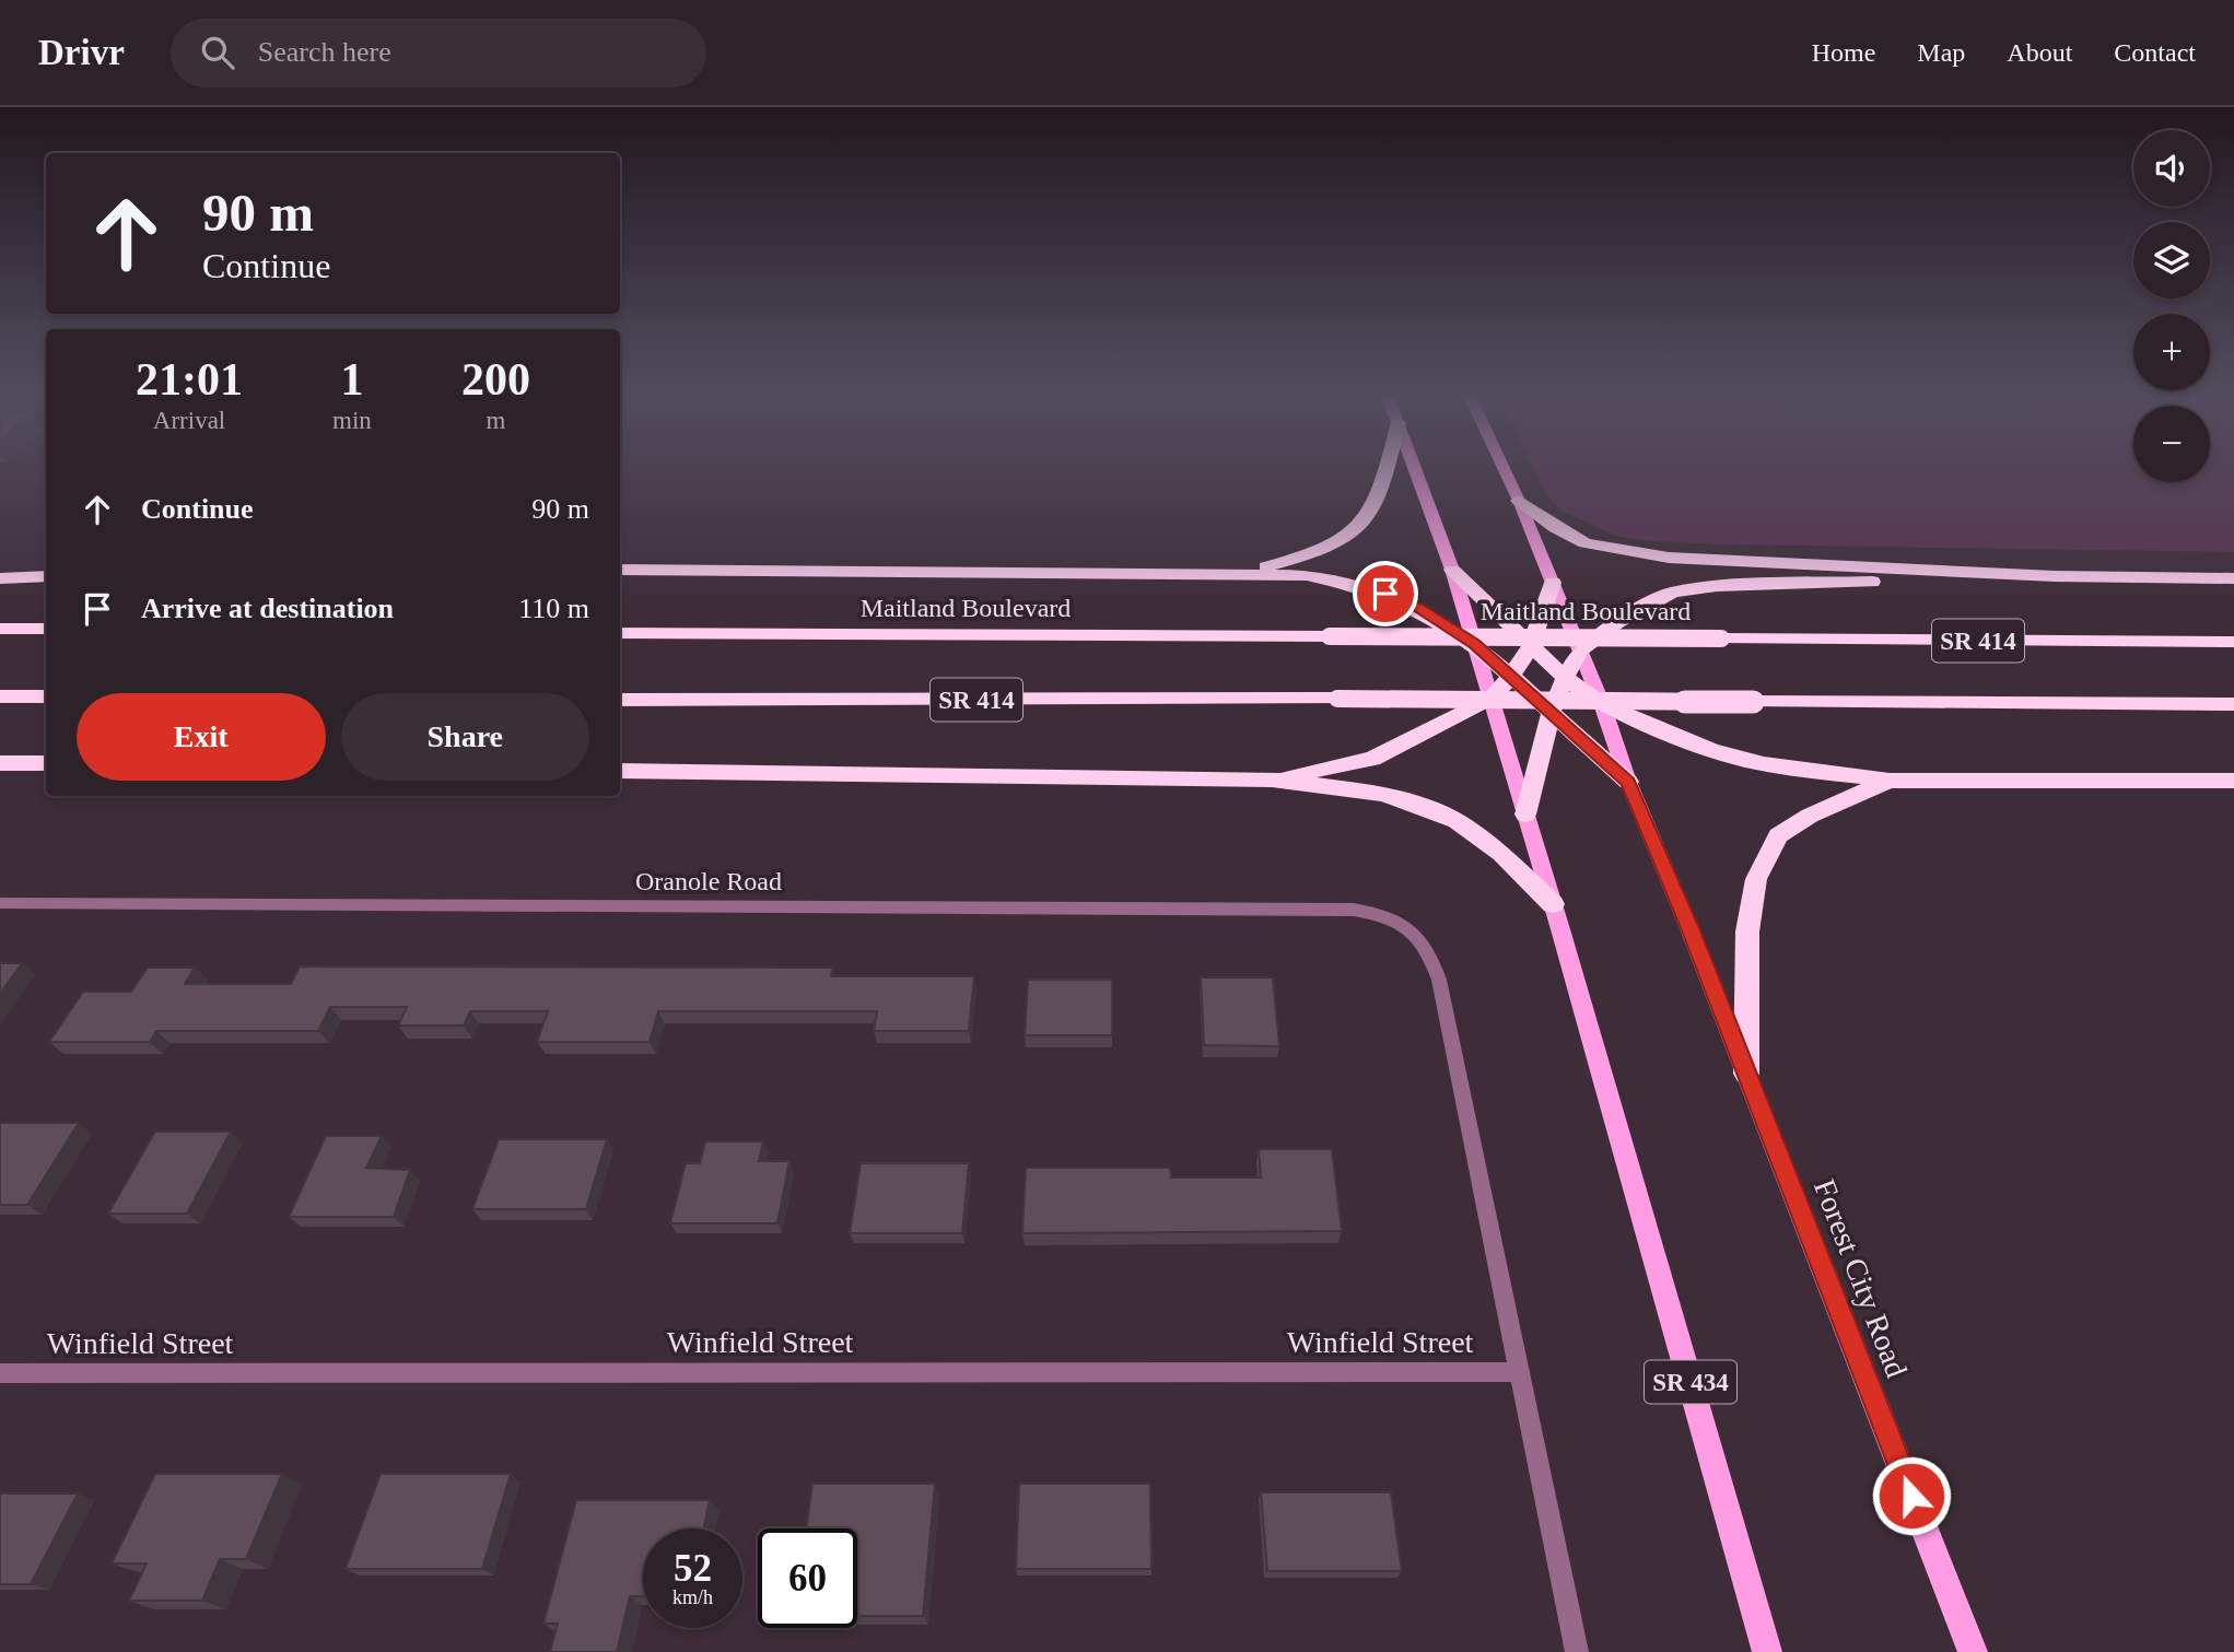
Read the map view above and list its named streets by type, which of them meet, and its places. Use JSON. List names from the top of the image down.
{
  "streets": {
    "highway": ["Maitland Boulevard", "SR 414"],
    "main road": ["Forest City Road", "SR 434"],
    "street": ["Oranole Road", "Winfield Street"]
  },
  "crossings": [
    ["Oranole Road", "Winfield Street"]
  ],
  "page": {
    "header": "Drivr",
    "search": "Search here",
    "nav": [
      "Home",
      "Map",
      "About",
      "Contact"
    ],
    "map_buttons": ["+", "−"],
    "turn": ["90 m", "Continue"],
    "eta": [
      "21:01",
      "Arrival",
      "1",
      "min",
      "200",
      "m"
    ],
    "list": [
      {
        "name": "Continue",
        "value": "90 m"
      },
      {
        "name": "Arrive at destination",
        "value": "110 m"
      }
    ],
    "buttons": ["Exit", "Share"],
    "speed": "52 km/h",
    "limit": "60"
  }
}
